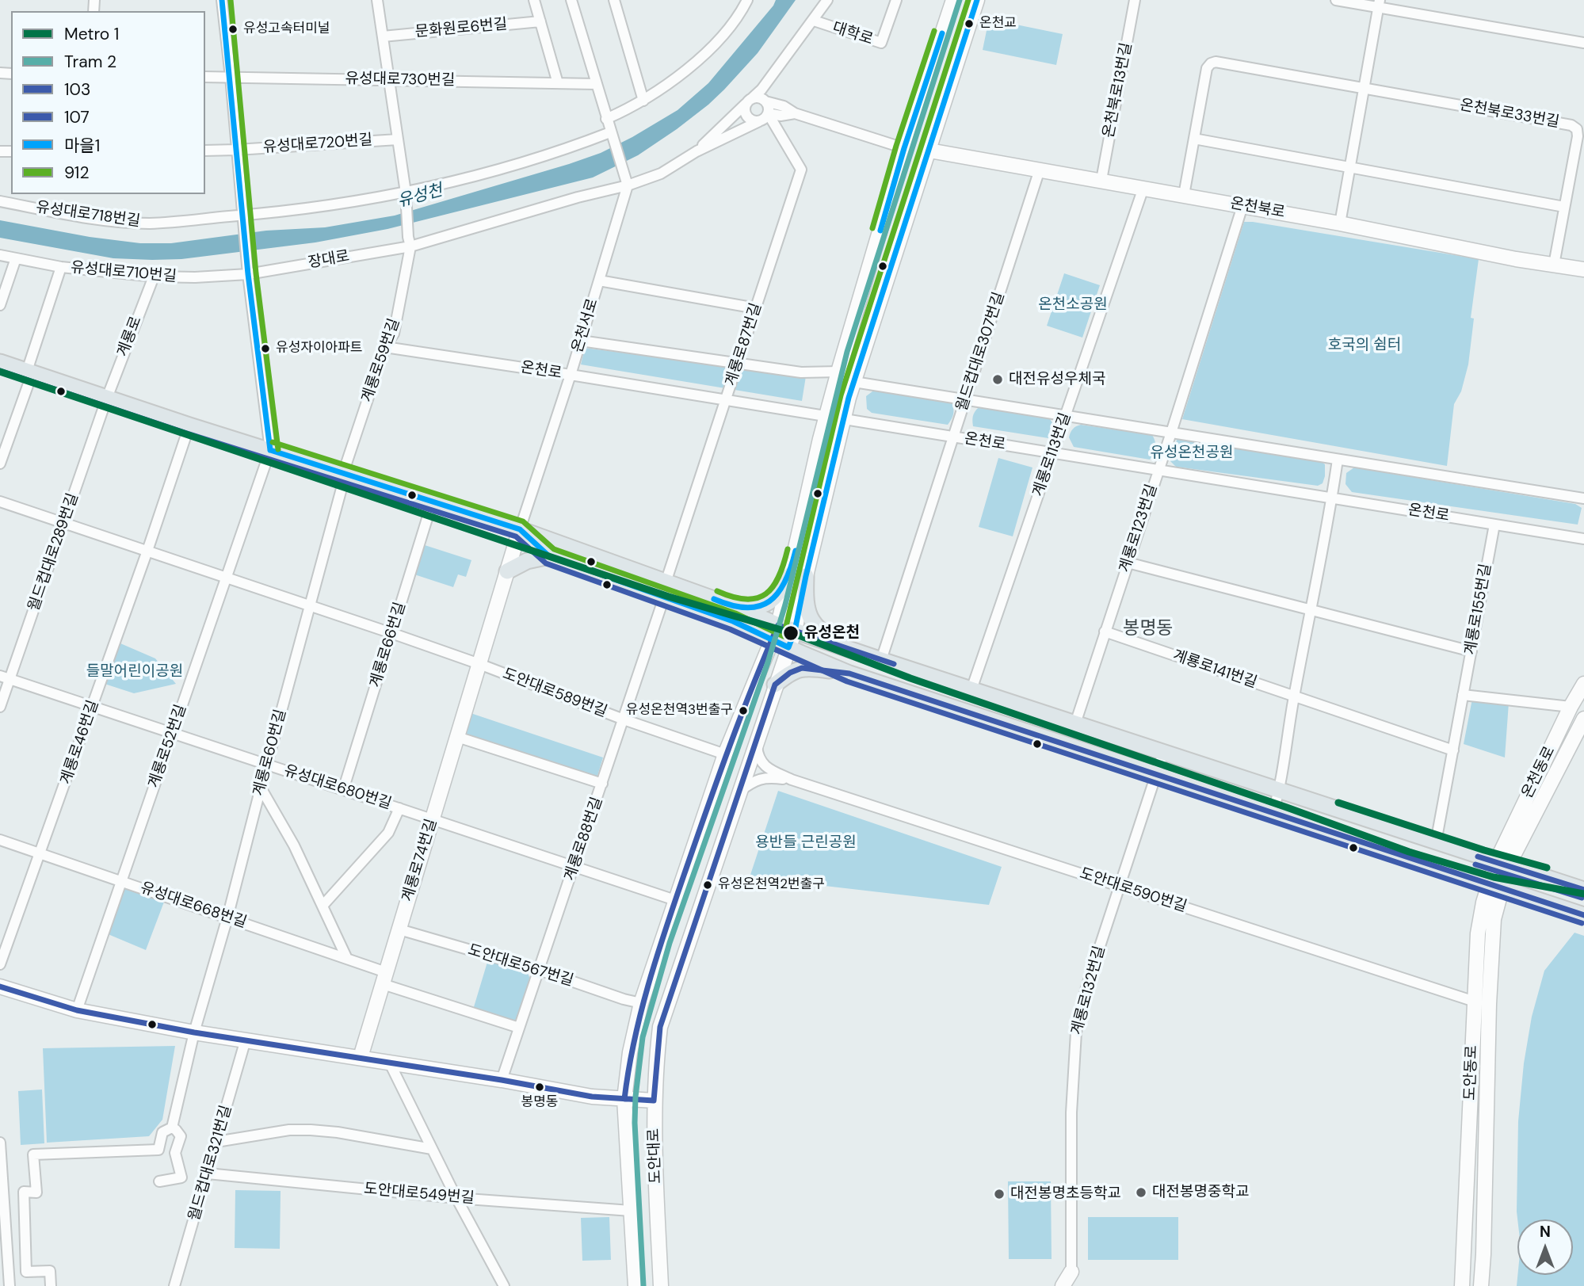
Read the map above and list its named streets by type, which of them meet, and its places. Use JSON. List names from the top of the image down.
{
  "streets": {
    "street": [
      "문화원로6번길",
      "대학로",
      "유성대로730번길",
      "온천북로13번길",
      "온천북로33번길",
      "유성대로720번길",
      "온천북로",
      "유성대로718번길",
      "장대로",
      "유성대로710번길",
      "온천서로",
      "계룡로",
      "계룡로87번길",
      "월드컵대로307번길",
      "계룡로59번길",
      "온천로",
      "계룡로113번길",
      "계룡로123번길",
      "월드컵대로289번길",
      "계룡로155번길",
      "계룡로66번길",
      "계룡로141번길",
      "도안대로589번길",
      "계룡로46번길",
      "계룡로52번길",
      "계룡로60번길",
      "온천동로",
      "유성대로680번길",
      "계룡로88번길",
      "계룡로74번길",
      "도안대로590번길",
      "유성대로668번길",
      "도안대로567번길",
      "계룡로132번길",
      "도안동로",
      "도안대로",
      "월드컵대로321번길",
      "도안대로549번길"
    ]
  },
  "crossings": [
    ["온천북로13번길", "온천북로"],
    ["온천북로33번길", "온천북로"],
    ["온천북로", "월드컵대로307번길"],
    ["온천북로", "계룡로113번길"],
    ["온천북로", "계룡로123번길"],
    ["장대로", "유성대로710번길"],
    ["장대로", "계룡로59번길"],
    ["유성대로710번길", "계룡로"],
    ["온천서로", "온천로"],
    ["온천서로", "계룡로74번길"],
    ["계룡로", "월드컵대로289번길"],
    ["계룡로87번길", "온천로"],
    ["계룡로87번길", "계룡로88번길"],
    ["월드컵대로307번길", "온천로"],
    ["계룡로59번길", "온천로"],
    ["계룡로59번길", "계룡로60번길"],
    ["온천로", "계룡로113번길"],
    ["온천로", "계룡로123번길"],
    ["온천로", "계룡로155번길"],
    ["계룡로123번길", "계룡로141번길"],
    ["월드컵대로289번길", "도안대로589번길"],
    ["월드컵대로289번길", "유성대로680번길"],
    ["계룡로155번길", "계룡로141번길"],
    ["계룡로66번길", "도안대로589번길"],
    ["계룡로66번길", "유성대로680번길"],
    ["도안대로589번길", "계룡로46번길"],
    ["도안대로589번길", "계룡로52번길"],
    ["도안대로589번길", "계룡로60번길"],
    ["도안대로589번길", "계룡로88번길"],
    ["도안대로589번길", "계룡로74번길"],
    ["도안대로589번길", "도안대로"],
    ["계룡로46번길", "유성대로680번길"],
    ["계룡로46번길", "유성대로668번길"],
    ["계룡로52번길", "유성대로680번길"],
    ["계룡로52번길", "유성대로668번길"],
    ["계룡로60번길", "유성대로680번길"],
    ["계룡로60번길", "유성대로668번길"],
    ["온천동로", "도안동로"],
    ["유성대로680번길", "계룡로88번길"],
    ["유성대로680번길", "계룡로74번길"],
    ["유성대로680번길", "도안대로"],
    ["계룡로88번길", "도안대로567번길"],
    ["계룡로74번길", "유성대로668번길"],
    ["계룡로74번길", "도안대로567번길"],
    ["도안대로590번길", "계룡로132번길"],
    ["도안대로590번길", "도안동로"],
    ["도안대로567번길", "도안대로"],
    ["도안대로", "도안대로549번길"],
    ["월드컵대로321번길", "도안대로549번길"]
  ],
  "districts": ["봉명동"],
  "water": ["유성천"],
  "parks": [
    "온천소공원",
    "호국의 쉼터",
    "유성온천공원",
    "들말어린이공원",
    "용반들 근린공원"
  ],
  "places": [
    "온천교",
    "유성고속터미널",
    "유성자이아파트",
    "대전유성우체국",
    "유성온천",
    "유성온천역3번출구",
    "유성온천역2번출구",
    "봉명동",
    "대전봉명중학교",
    "대전봉명초등학교"
  ],
  "lines": [
    "tram line 2",
    "transit line 마을1",
    "transit line 912",
    "transit line 107",
    "metro line 1",
    "transit line 103"
  ],
  "legend": [
    "Metro 1",
    "Tram 2",
    "103",
    "107",
    "마을1",
    "912"
  ],
  "north": "top"
}
